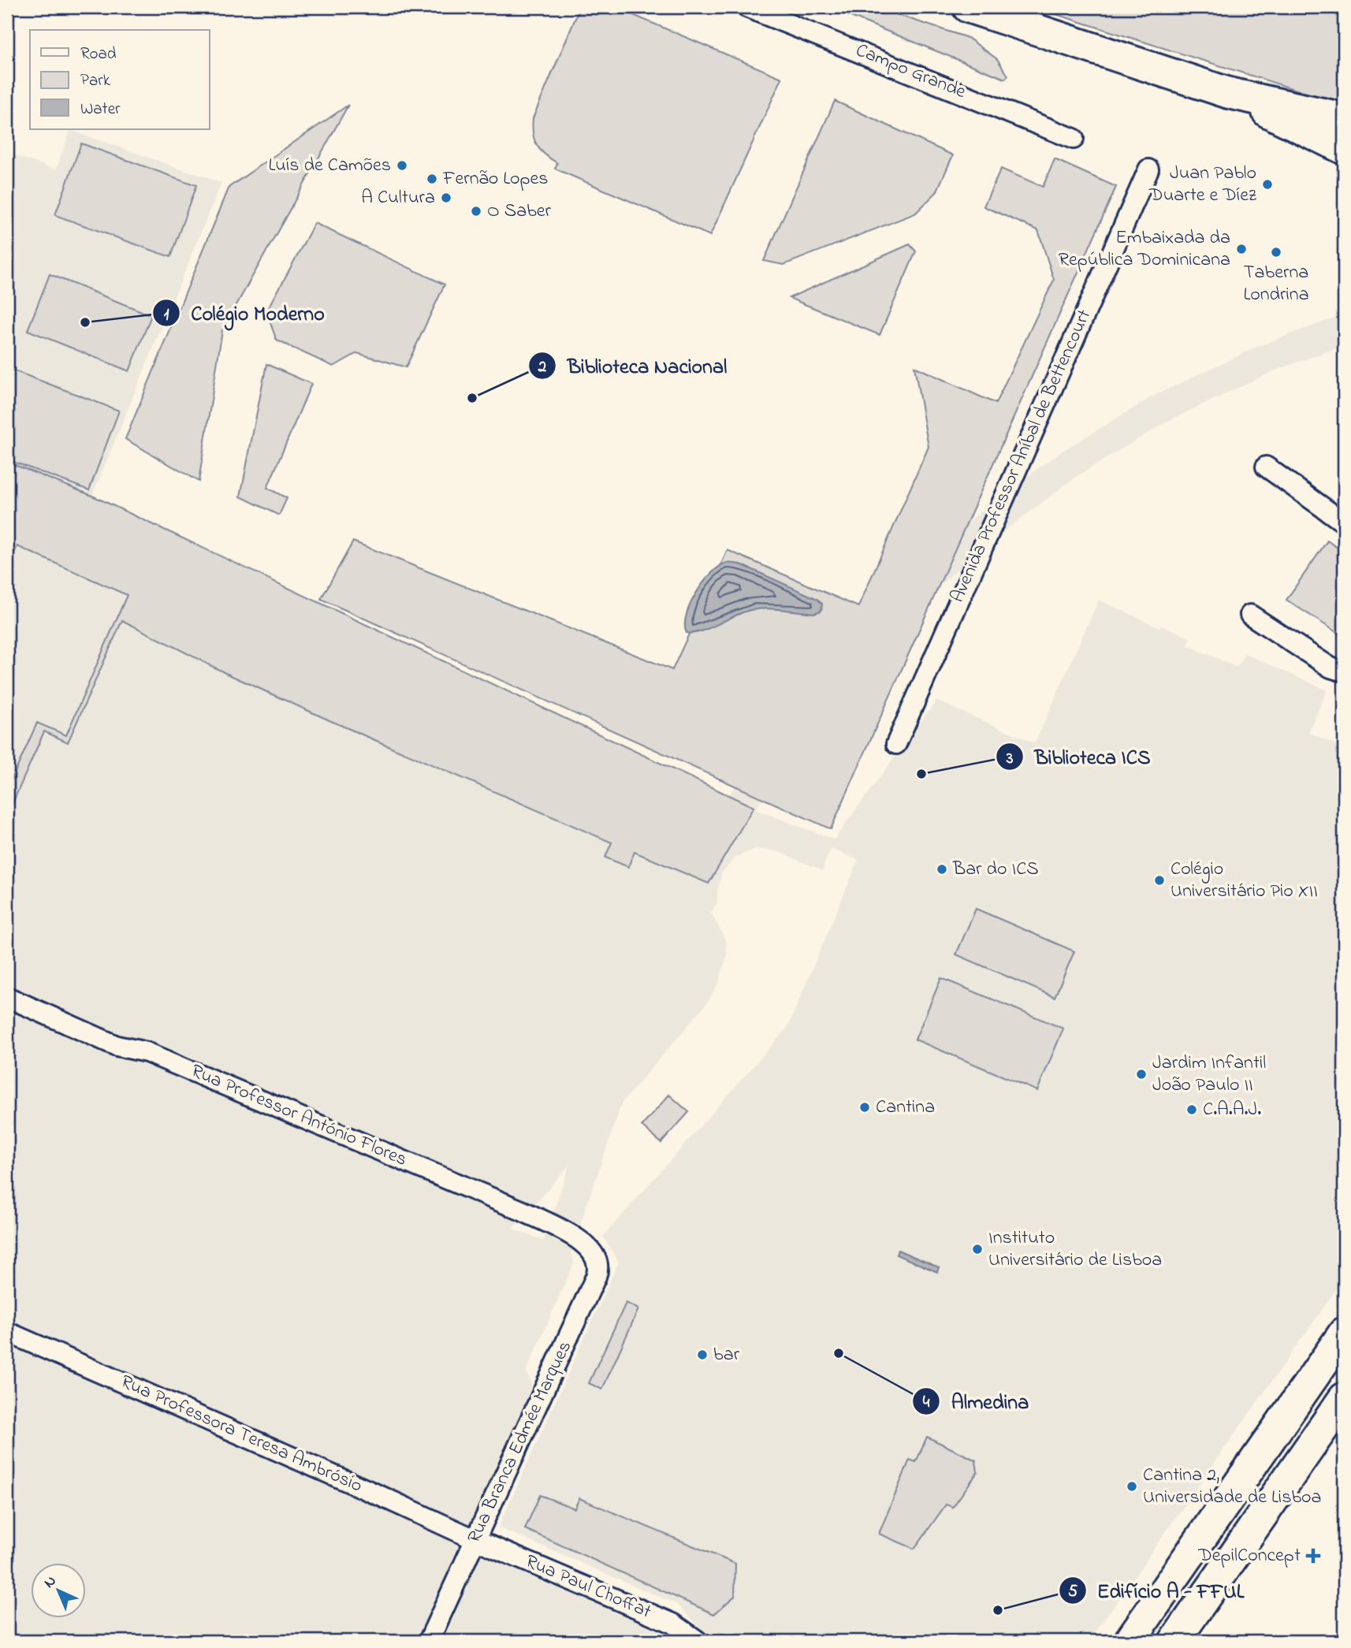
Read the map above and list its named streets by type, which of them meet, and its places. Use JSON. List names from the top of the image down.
{
  "streets": {
    "street": [
      "Campo Grande",
      "Avenida Professor Aníbal de Bettencourt",
      "Rua Professor António Flores",
      "Rua Professora Teresa Ambrósio",
      "Rua Branca Edmée Marques",
      "Rua Paul Choffat"
    ]
  },
  "crossings": [
    ["Rua Professor António Flores", "Rua Branca Edmée Marques"],
    ["Rua Professora Teresa Ambrósio", "Rua Branca Edmée Marques"],
    ["Rua Professora Teresa Ambrósio", "Rua Paul Choffat"],
    ["Rua Branca Edmée Marques", "Rua Paul Choffat"]
  ],
  "places": {
    "other": [
      "Luís de Camões",
      "Fernão Lopes",
      "Juan Pablo Duarte e Díez",
      "A Cultura",
      "O Saber",
      "Embaixada da República Dominicana",
      "Taberna Londrina",
      "Colégio Moderno",
      "Biblioteca Nacional",
      "Biblioteca ICS",
      "Bar do ICS",
      "Colégio Universitário Pio XII",
      "Jardim Infantil João Paulo II",
      "Cantina",
      "C.A.A.J.",
      "Instituto Universitário de Lisboa",
      "Almedina",
      "bar",
      "Cantina 2, Universidade de Lisboa",
      "Edifício A - FFUL"
    ],
    "health": ["DepilConcept"]
  },
  "legend": ["Road", "Park", "Water"],
  "north": "top left"
}
